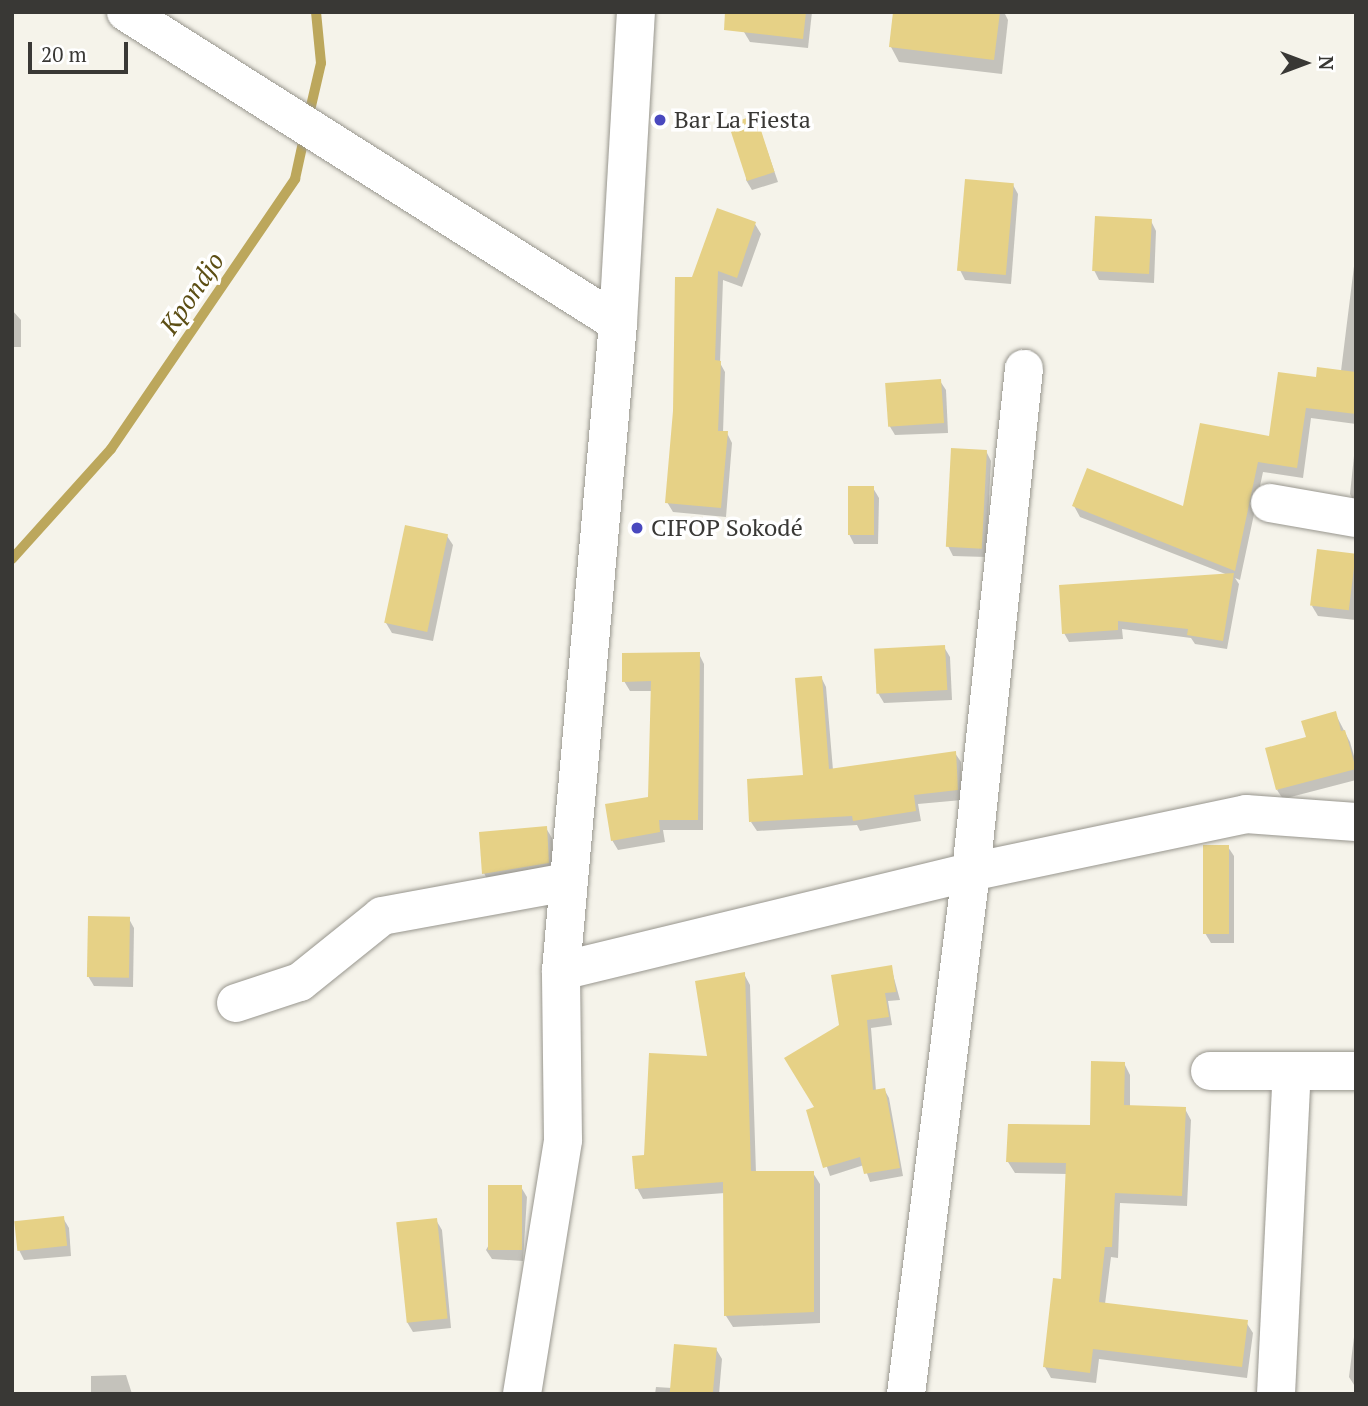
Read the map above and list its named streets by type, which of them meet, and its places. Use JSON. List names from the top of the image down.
{
  "water": ["Kpondjo"],
  "places": ["Bar La Fiesta", "CIFOP Sokodé"],
  "scale_bar": "20 m",
  "north": "right"
}
